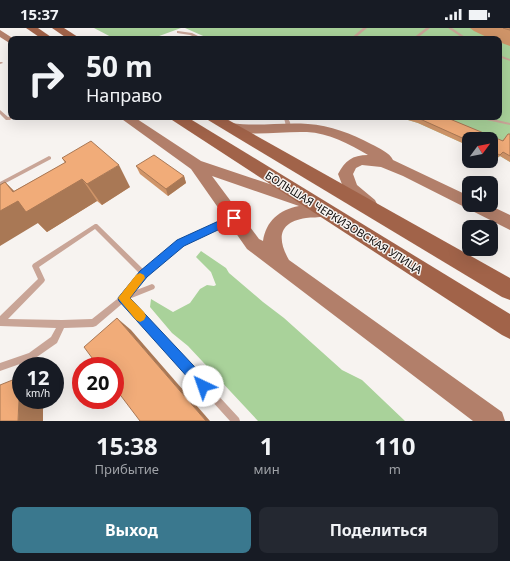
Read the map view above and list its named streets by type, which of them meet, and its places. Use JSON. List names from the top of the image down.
{
  "streets": {
    "main road": ["БОЛЬШАЯ ЧЕРКИЗОВСКАЯ УЛИЦА"]
  },
  "north": "top right",
  "page": {
    "status": "15:37",
    "turn": ["50 m", "Направо"],
    "speed": "12 km/h",
    "limit": "20",
    "eta": [
      "15:38",
      "Прибытие",
      "1",
      "мин",
      "110",
      "m"
    ],
    "buttons": ["Выход", "Поделиться"]
  }
}
